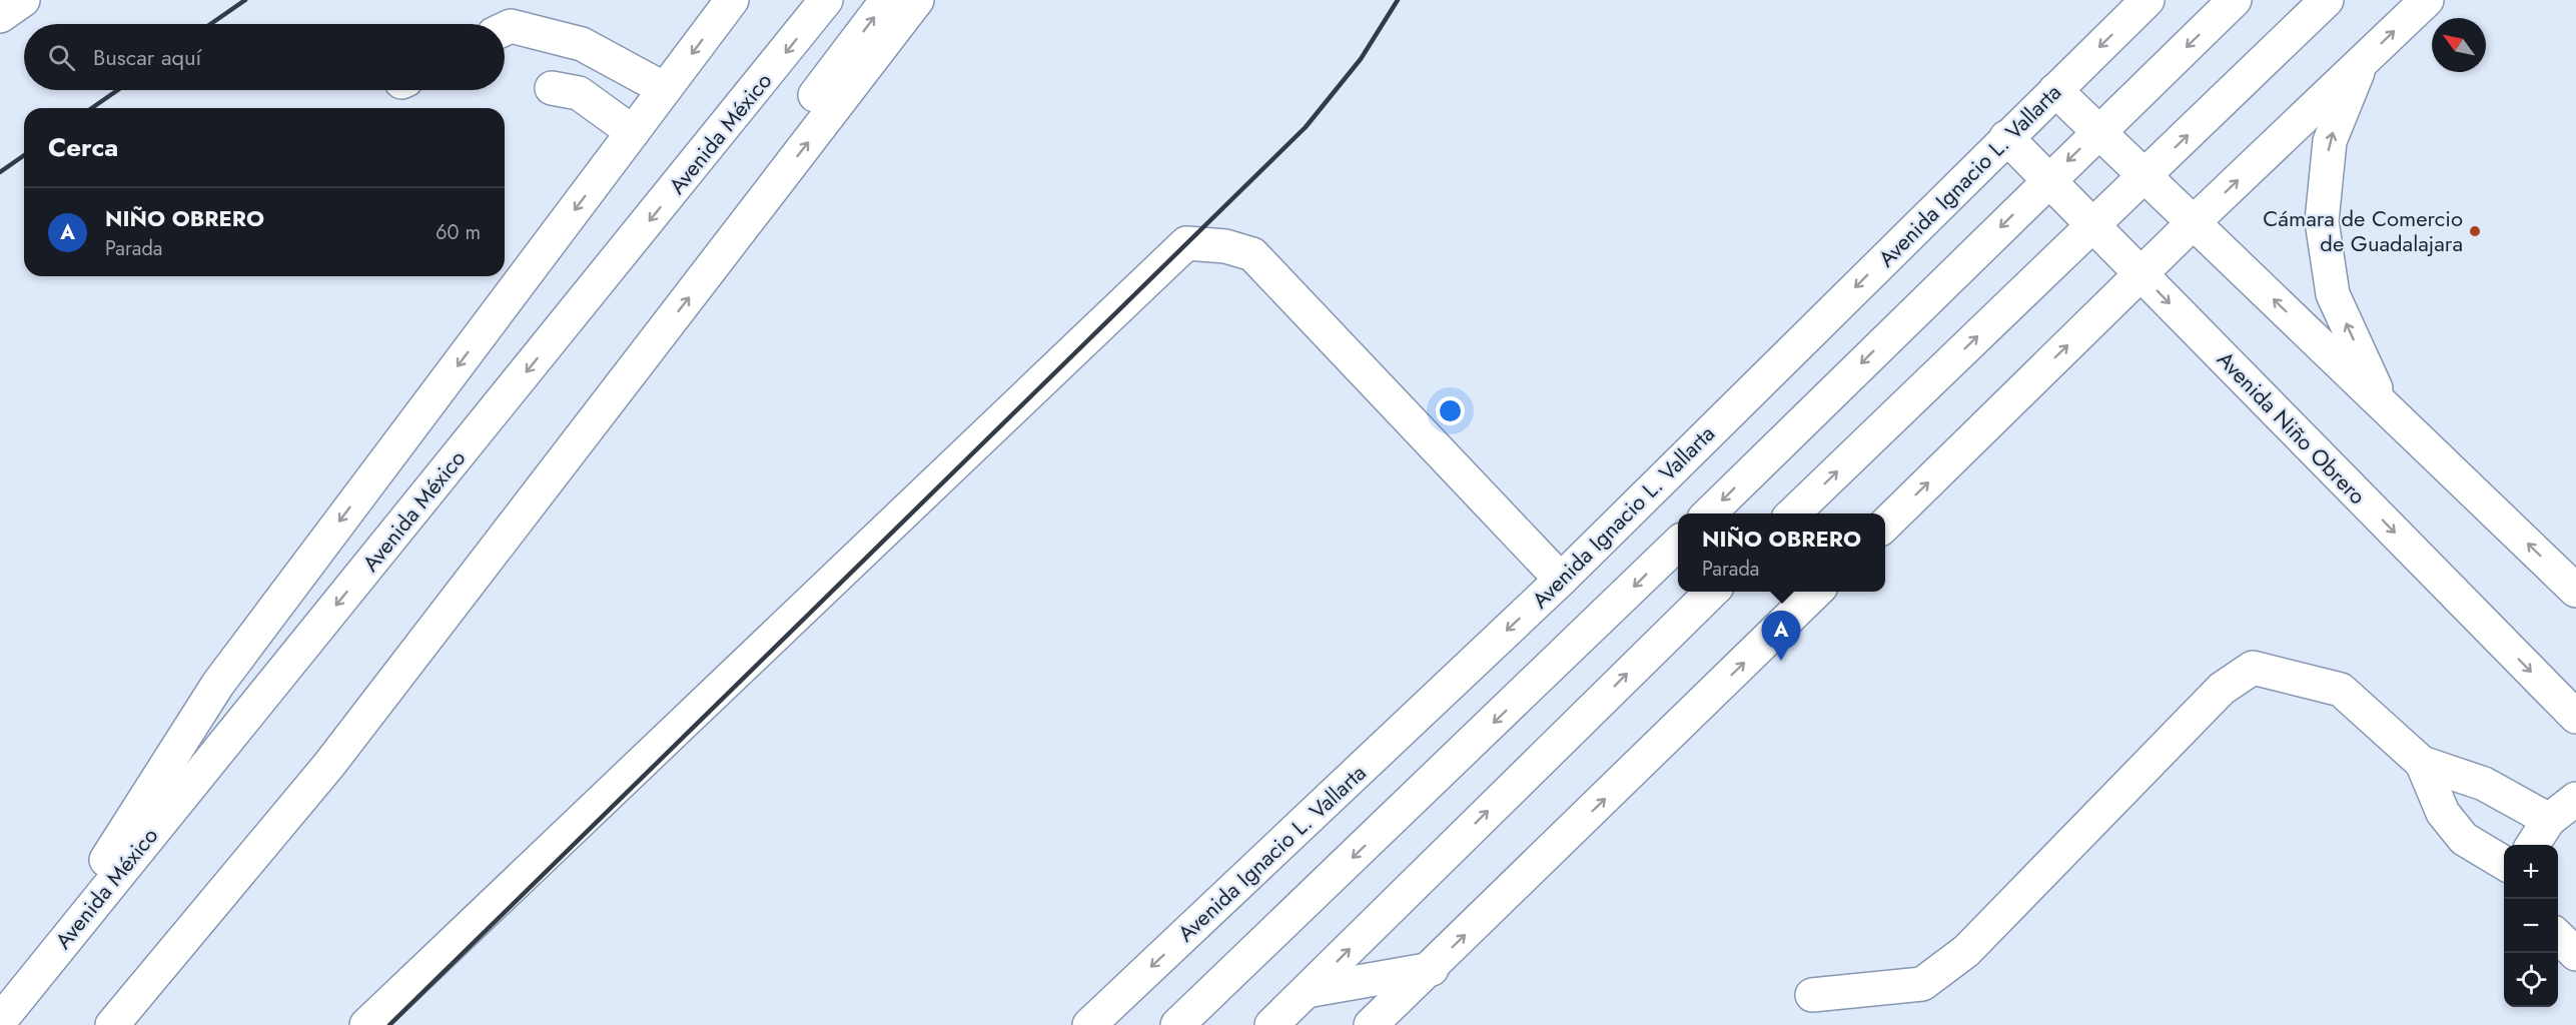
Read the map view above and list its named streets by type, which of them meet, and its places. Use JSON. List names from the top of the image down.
{
  "streets": {
    "main road": ["Avenida México", "Avenida Ignacio L. Vallarta", "Avenida Niño Obrero"]
  },
  "crossings": [
    ["Avenida Ignacio L. Vallarta", "Avenida Niño Obrero"]
  ],
  "places": ["Cámara de Comercio de Guadalajara"],
  "north": "top left",
  "page": {
    "search": "Buscar aquí",
    "heading": "Cerca",
    "list": [
      {
        "mark": "A",
        "name": "NIÑO OBRERO",
        "note": "Parada",
        "value": "60 m"
      }
    ],
    "popup": ["NIÑO OBRERO", "Parada"],
    "pins": "A",
    "map_buttons": ["+", "−"]
  }
}
